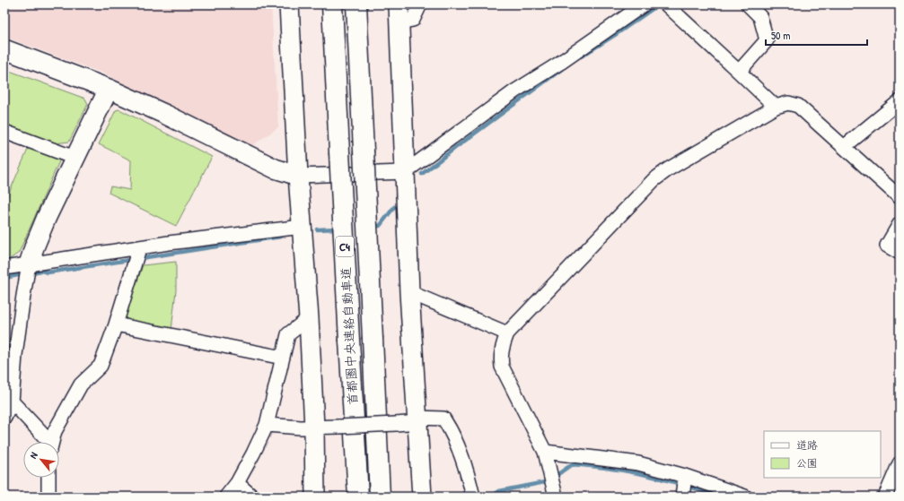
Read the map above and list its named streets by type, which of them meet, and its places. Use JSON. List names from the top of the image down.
{
  "streets": {
    "highway": ["C4", "首都圏中央連絡自動車道"]
  },
  "legend": ["道路", "公園"],
  "scale_bar": "50 m",
  "north": "top left"
}
